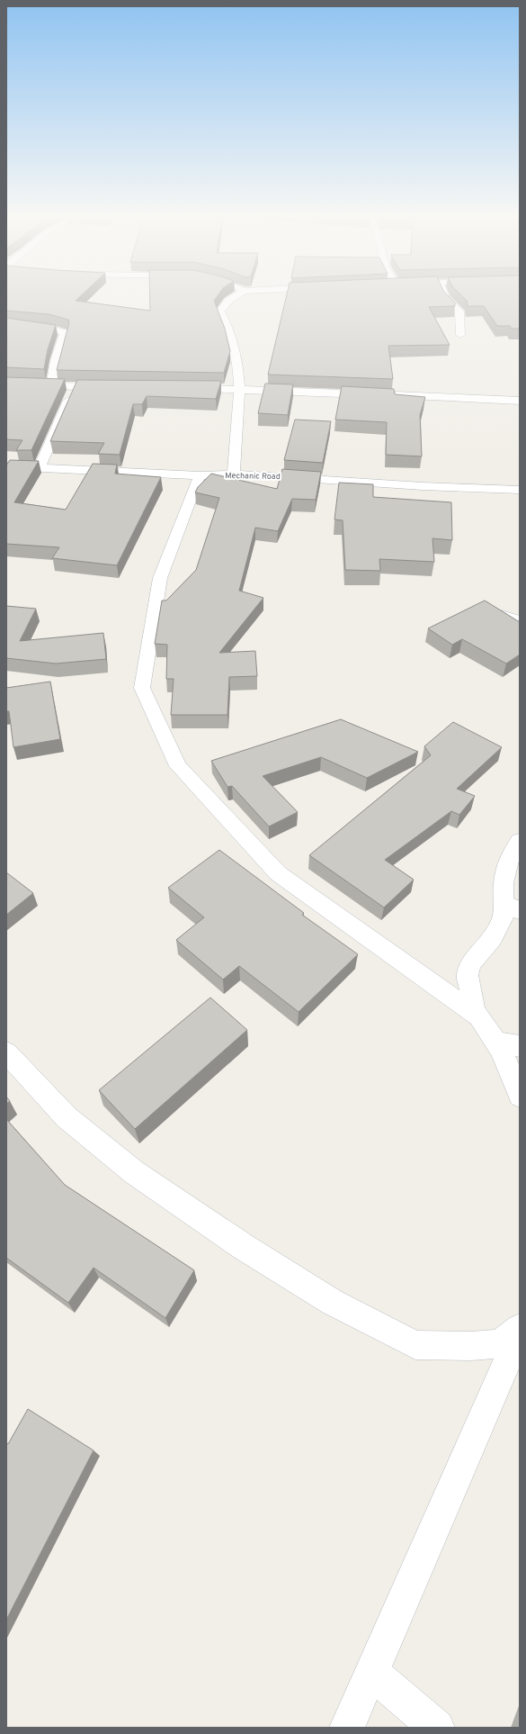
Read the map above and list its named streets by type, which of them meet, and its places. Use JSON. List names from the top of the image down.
{
  "streets": {
    "street": ["Mechanic Road"]
  }
}
